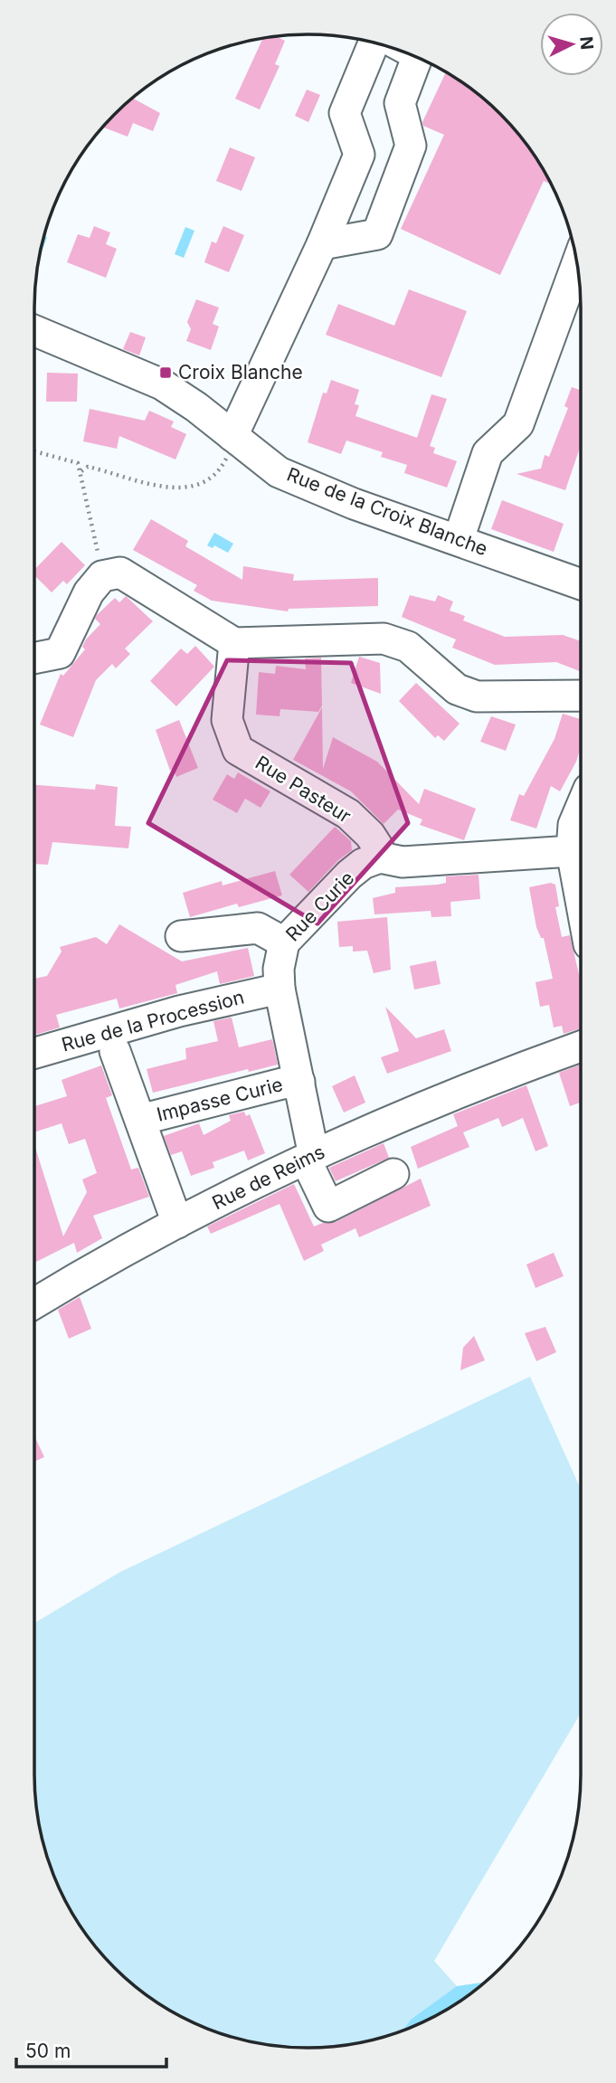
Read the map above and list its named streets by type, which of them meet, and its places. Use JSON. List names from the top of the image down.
{
  "streets": {
    "street": [
      "Rue de la Croix Blanche",
      "Rue Pasteur",
      "Rue Curie",
      "Rue de la Procession",
      "Impasse Curie",
      "Rue de Reims"
    ]
  },
  "crossings": [
    ["Rue Pasteur", "Rue Curie"],
    ["Rue Curie", "Rue de la Procession"],
    ["Rue Curie", "Impasse Curie"],
    ["Rue Curie", "Rue de Reims"],
    ["Impasse Curie", "Rue de Reims"]
  ],
  "places": {
    "transit": ["Croix Blanche"]
  },
  "scale_bar": "50 m",
  "north": "right"
}
